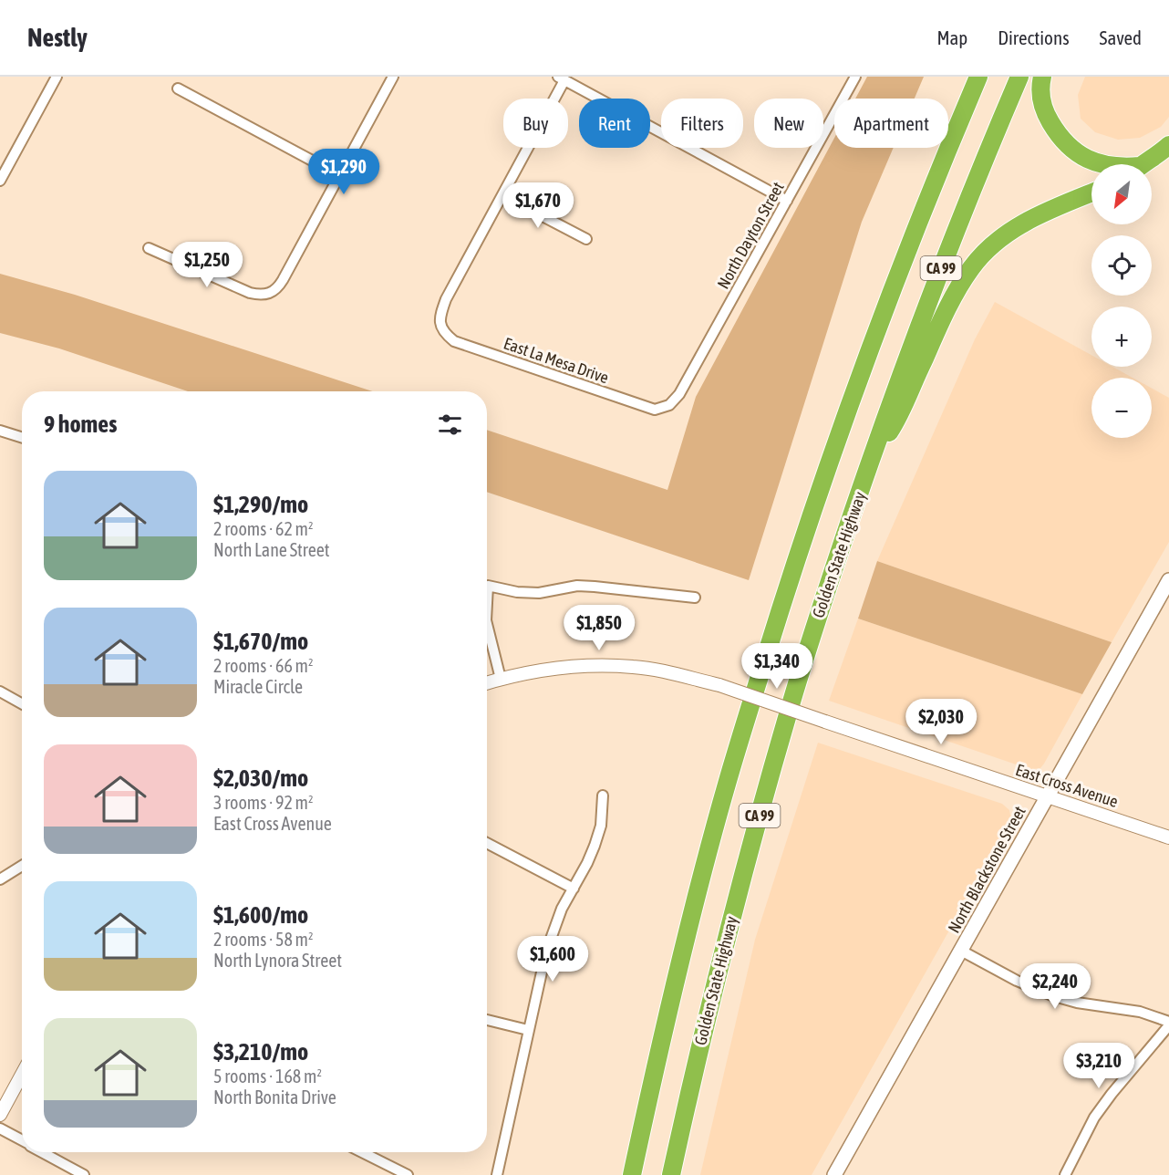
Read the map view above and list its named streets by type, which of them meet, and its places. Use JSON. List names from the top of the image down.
{
  "streets": {
    "highway": ["CA 99", "Golden State Highway"],
    "main road": ["North Blackstone Street"],
    "street": ["North Dayton Street", "East La Mesa Drive", "East Cross Avenue"]
  },
  "crossings": [
    ["North Dayton Street", "East La Mesa Drive"],
    ["East Cross Avenue", "North Blackstone Street"]
  ],
  "north": "bottom left",
  "page": {
    "header": "Nestly",
    "nav": ["Map", "Directions", "Saved"],
    "chip": [
      "Buy",
      "Rent",
      "Filters",
      "New",
      "Apartment"
    ],
    "price": [
      "$1,290",
      "$1,670",
      "$1,250",
      "$1,850",
      "$1,340",
      "$2,030",
      "$1,600",
      "$2,240",
      "$3,210"
    ],
    "map_buttons": ["+", "−"],
    "heading": "9 homes",
    "list": [
      {
        "name": "$1,290/mo",
        "note": "2 rooms · 62 m² · North Lane Street"
      },
      {
        "name": "$1,670/mo",
        "note": "2 rooms · 66 m² · Miracle Circle"
      },
      {
        "name": "$2,030/mo",
        "note": "3 rooms · 92 m² · East Cross Avenue"
      },
      {
        "name": "$1,600/mo",
        "note": "2 rooms · 58 m² · North Lynora Street"
      },
      {
        "name": "$3,210/mo",
        "note": "5 rooms · 168 m² · North Bonita Drive"
      }
    ]
  }
}
